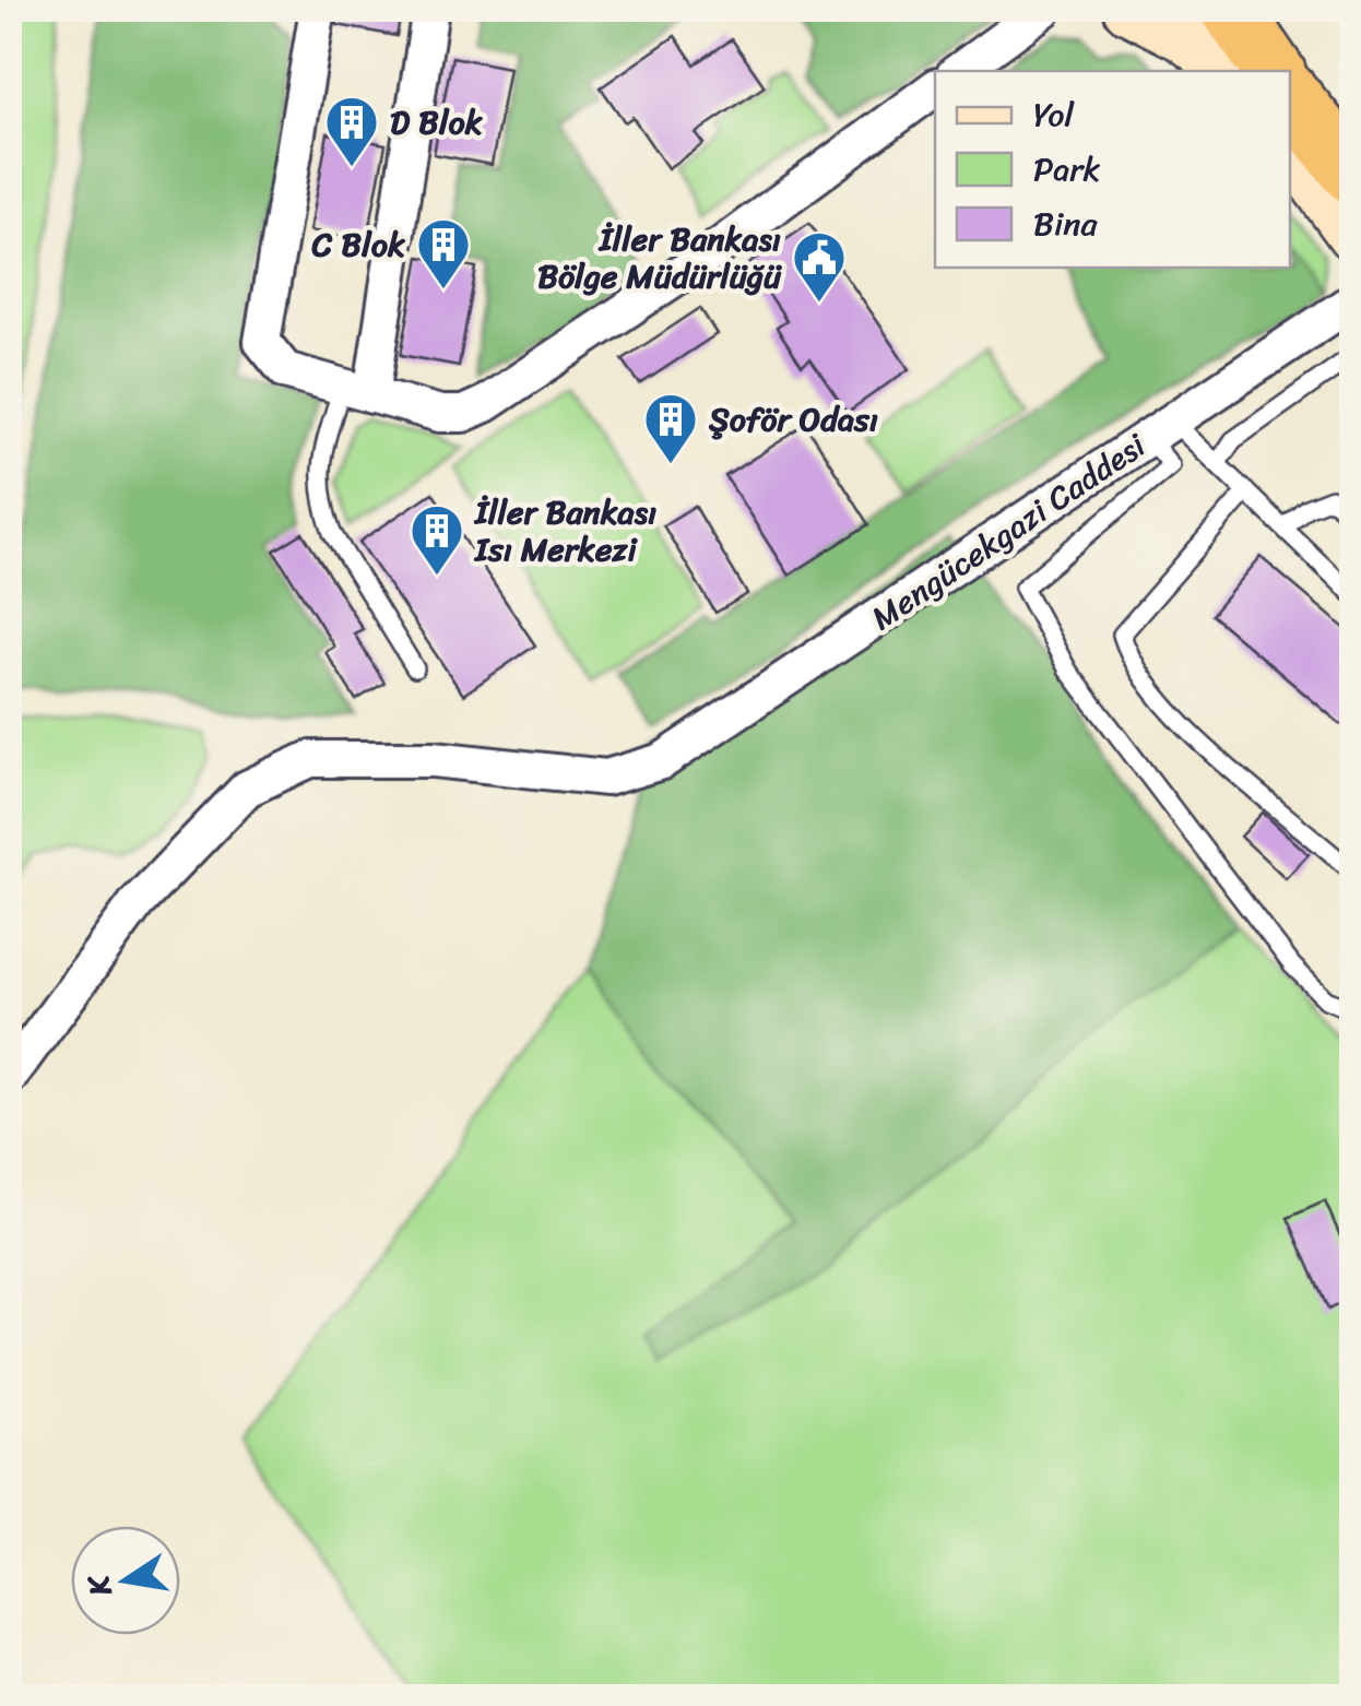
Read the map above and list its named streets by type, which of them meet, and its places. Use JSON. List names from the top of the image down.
{
  "streets": {
    "street": ["Mengücekgazi Caddesi"]
  },
  "places": {
    "building": [
      "D Blok",
      "C Blok",
      "Şoför Odası",
      "İller Bankası Isı Merkezi"
    ],
    "public building": ["İller Bankası Bölge Müdürlüğü"]
  },
  "legend": ["Yol", "Park", "Bina"],
  "north": "left"
}
